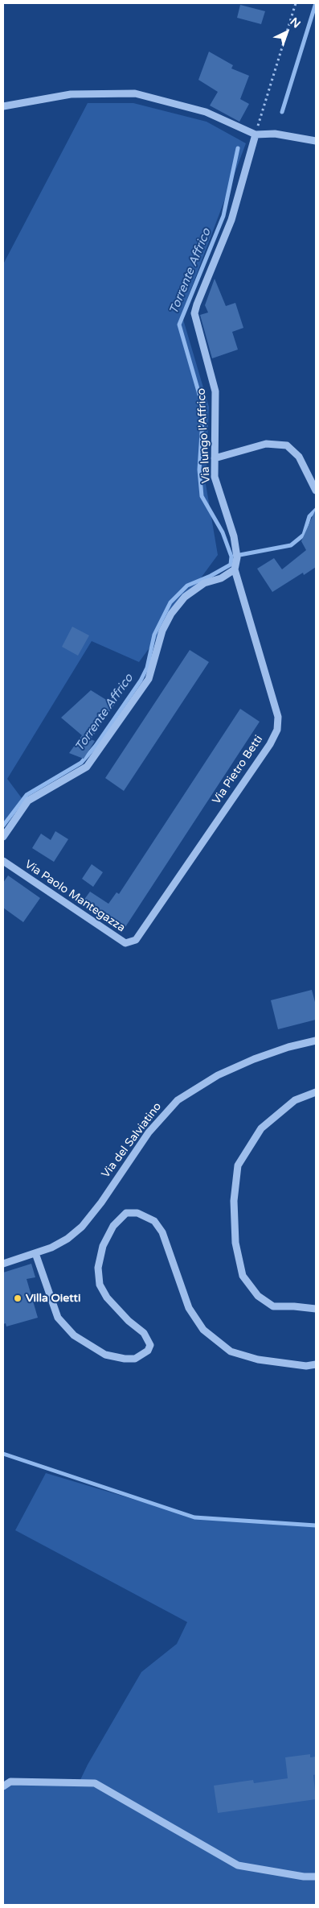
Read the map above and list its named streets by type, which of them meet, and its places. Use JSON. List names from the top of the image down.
{
  "streets": {
    "street": [
      "Via lungo l'Affrico",
      "Via Pietro Betti",
      "Via Paolo Mantegazza",
      "Via del Salviatino"
    ]
  },
  "crossings": [
    ["Via lungo l'Affrico", "Via Pietro Betti"],
    ["Via Pietro Betti", "Via Paolo Mantegazza"]
  ],
  "water": ["Torrente Affrico"],
  "places": ["Villa Oietti"],
  "north": "top right"
}
